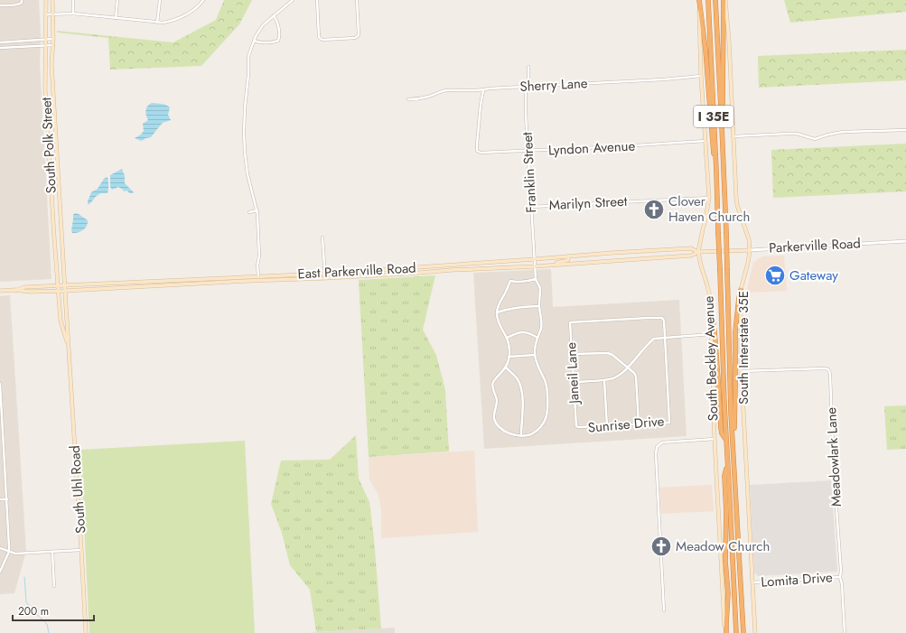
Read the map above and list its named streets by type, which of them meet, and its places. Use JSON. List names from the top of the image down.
{
  "streets": {
    "highway": ["I 35E"],
    "main road": [
      "South Polk Street",
      "Parkerville Road",
      "East Parkerville Road",
      "South Interstate 35E",
      "South Beckley Avenue",
      "South Uhl Road"
    ],
    "street": [
      "Sherry Lane",
      "Lyndon Avenue",
      "Franklin Street",
      "Marilyn Street",
      "Janeil Lane",
      "Sunrise Drive",
      "Meadowlark Lane",
      "Lomita Drive"
    ]
  },
  "crossings": [
    ["Sherry Lane", "Lyndon Avenue"],
    ["Sherry Lane", "Franklin Street"],
    ["Sherry Lane", "South Beckley Avenue"],
    ["South Polk Street", "East Parkerville Road"],
    ["South Polk Street", "South Uhl Road"],
    ["Lyndon Avenue", "Franklin Street"],
    ["Lyndon Avenue", "South Beckley Avenue"],
    ["Franklin Street", "Marilyn Street"],
    ["Franklin Street", "East Parkerville Road"],
    ["Marilyn Street", "South Beckley Avenue"],
    ["Parkerville Road", "East Parkerville Road"],
    ["Parkerville Road", "South Interstate 35E"],
    ["East Parkerville Road", "South Beckley Avenue"],
    ["East Parkerville Road", "South Uhl Road"],
    ["South Interstate 35E", "Meadowlark Lane"],
    ["South Interstate 35E", "Lomita Drive"],
    ["Janeil Lane", "Sunrise Drive"],
    ["Meadowlark Lane", "Lomita Drive"]
  ],
  "places": {
    "church": ["Clover Haven Church", "Meadow Church"],
    "supermarket": ["Gateway"]
  },
  "scale_bar": "200 m"
}
